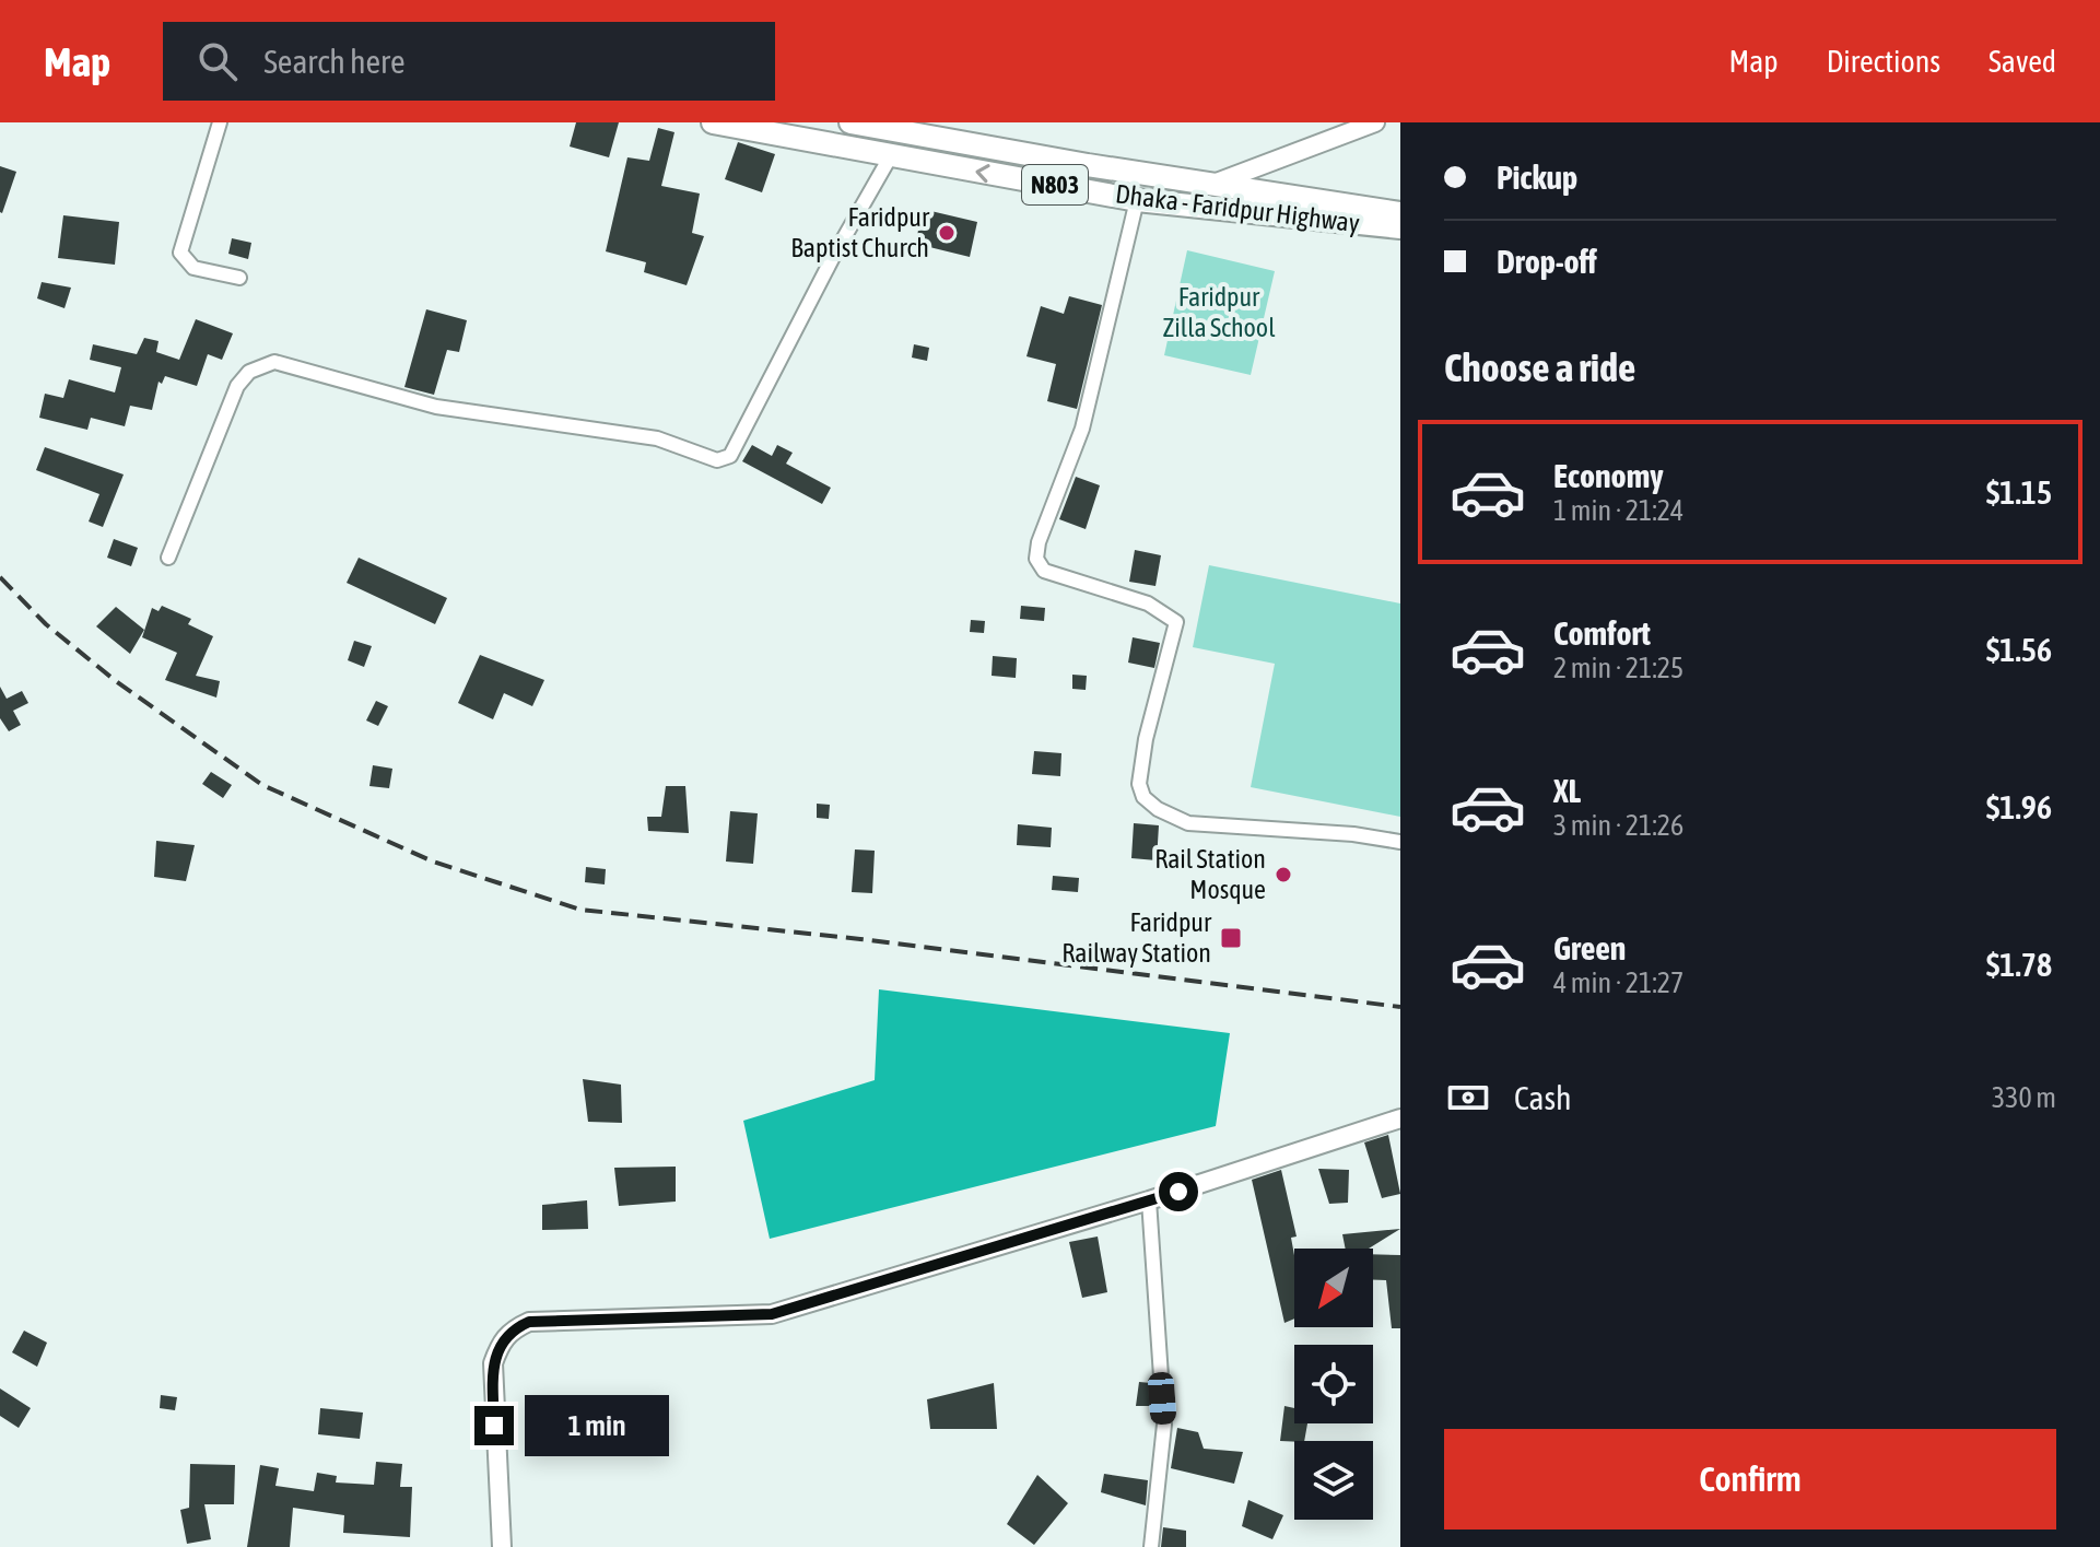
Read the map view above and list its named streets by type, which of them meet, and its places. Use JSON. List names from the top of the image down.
{
  "streets": {
    "highway": ["N803", "Dhaka - Faridpur Highway"]
  },
  "parks": ["Faridpur Zilla School"],
  "places": {
    "other": ["Faridpur Baptist Church", "Rail Station Mosque"],
    "transit": ["Faridpur Railway Station"]
  },
  "north": "bottom left",
  "page": {
    "header": "Map",
    "search": "Search here",
    "nav": ["Map", "Directions", "Saved"],
    "banner": ["Pickup", "Drop-off"],
    "heading": "Choose a ride",
    "list": [
      {
        "name": "Economy",
        "note": "1 min · 21:24",
        "value": "$1.15"
      },
      {
        "name": "Comfort",
        "note": "2 min · 21:25",
        "value": "$1.56"
      },
      {
        "name": "XL",
        "note": "3 min · 21:26",
        "value": "$1.96"
      },
      {
        "name": "Green",
        "note": "4 min · 21:27",
        "value": "$1.78"
      }
    ],
    "pay": ["Cash", "330 m"],
    "bubble": "1 min",
    "buttons": "Confirm"
  }
}
